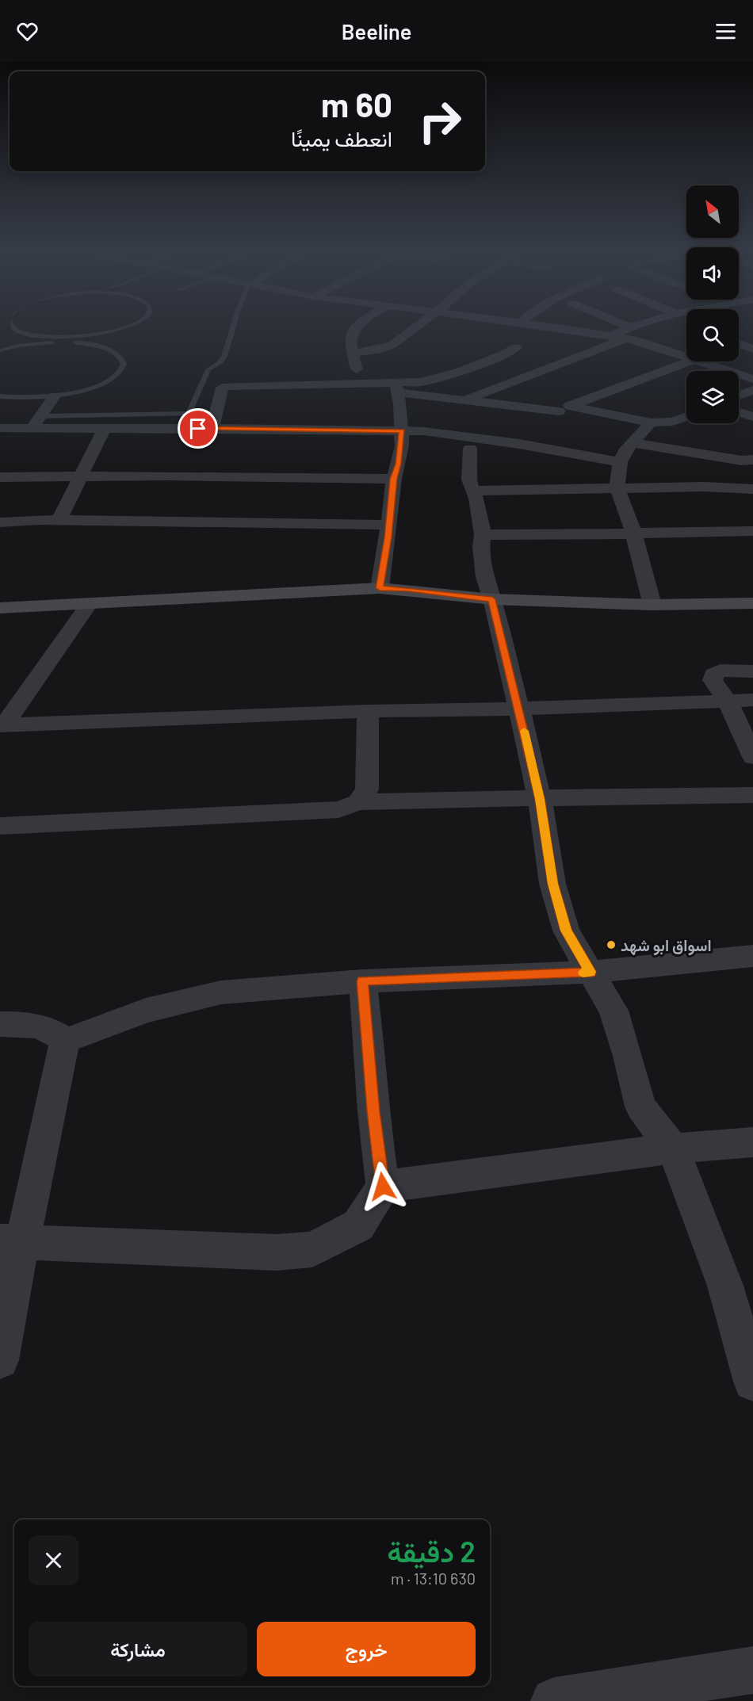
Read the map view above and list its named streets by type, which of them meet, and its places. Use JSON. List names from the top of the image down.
{
  "places": ["اسواق ابو شهد"],
  "north": "top left",
  "page": {
    "header": "Beeline",
    "turn": ["60 m", "انعطف يمينًا"],
    "heading": ["2 دقيقة", "630 m · 13:10"],
    "buttons": ["خروج", "مشاركة"]
  }
}
